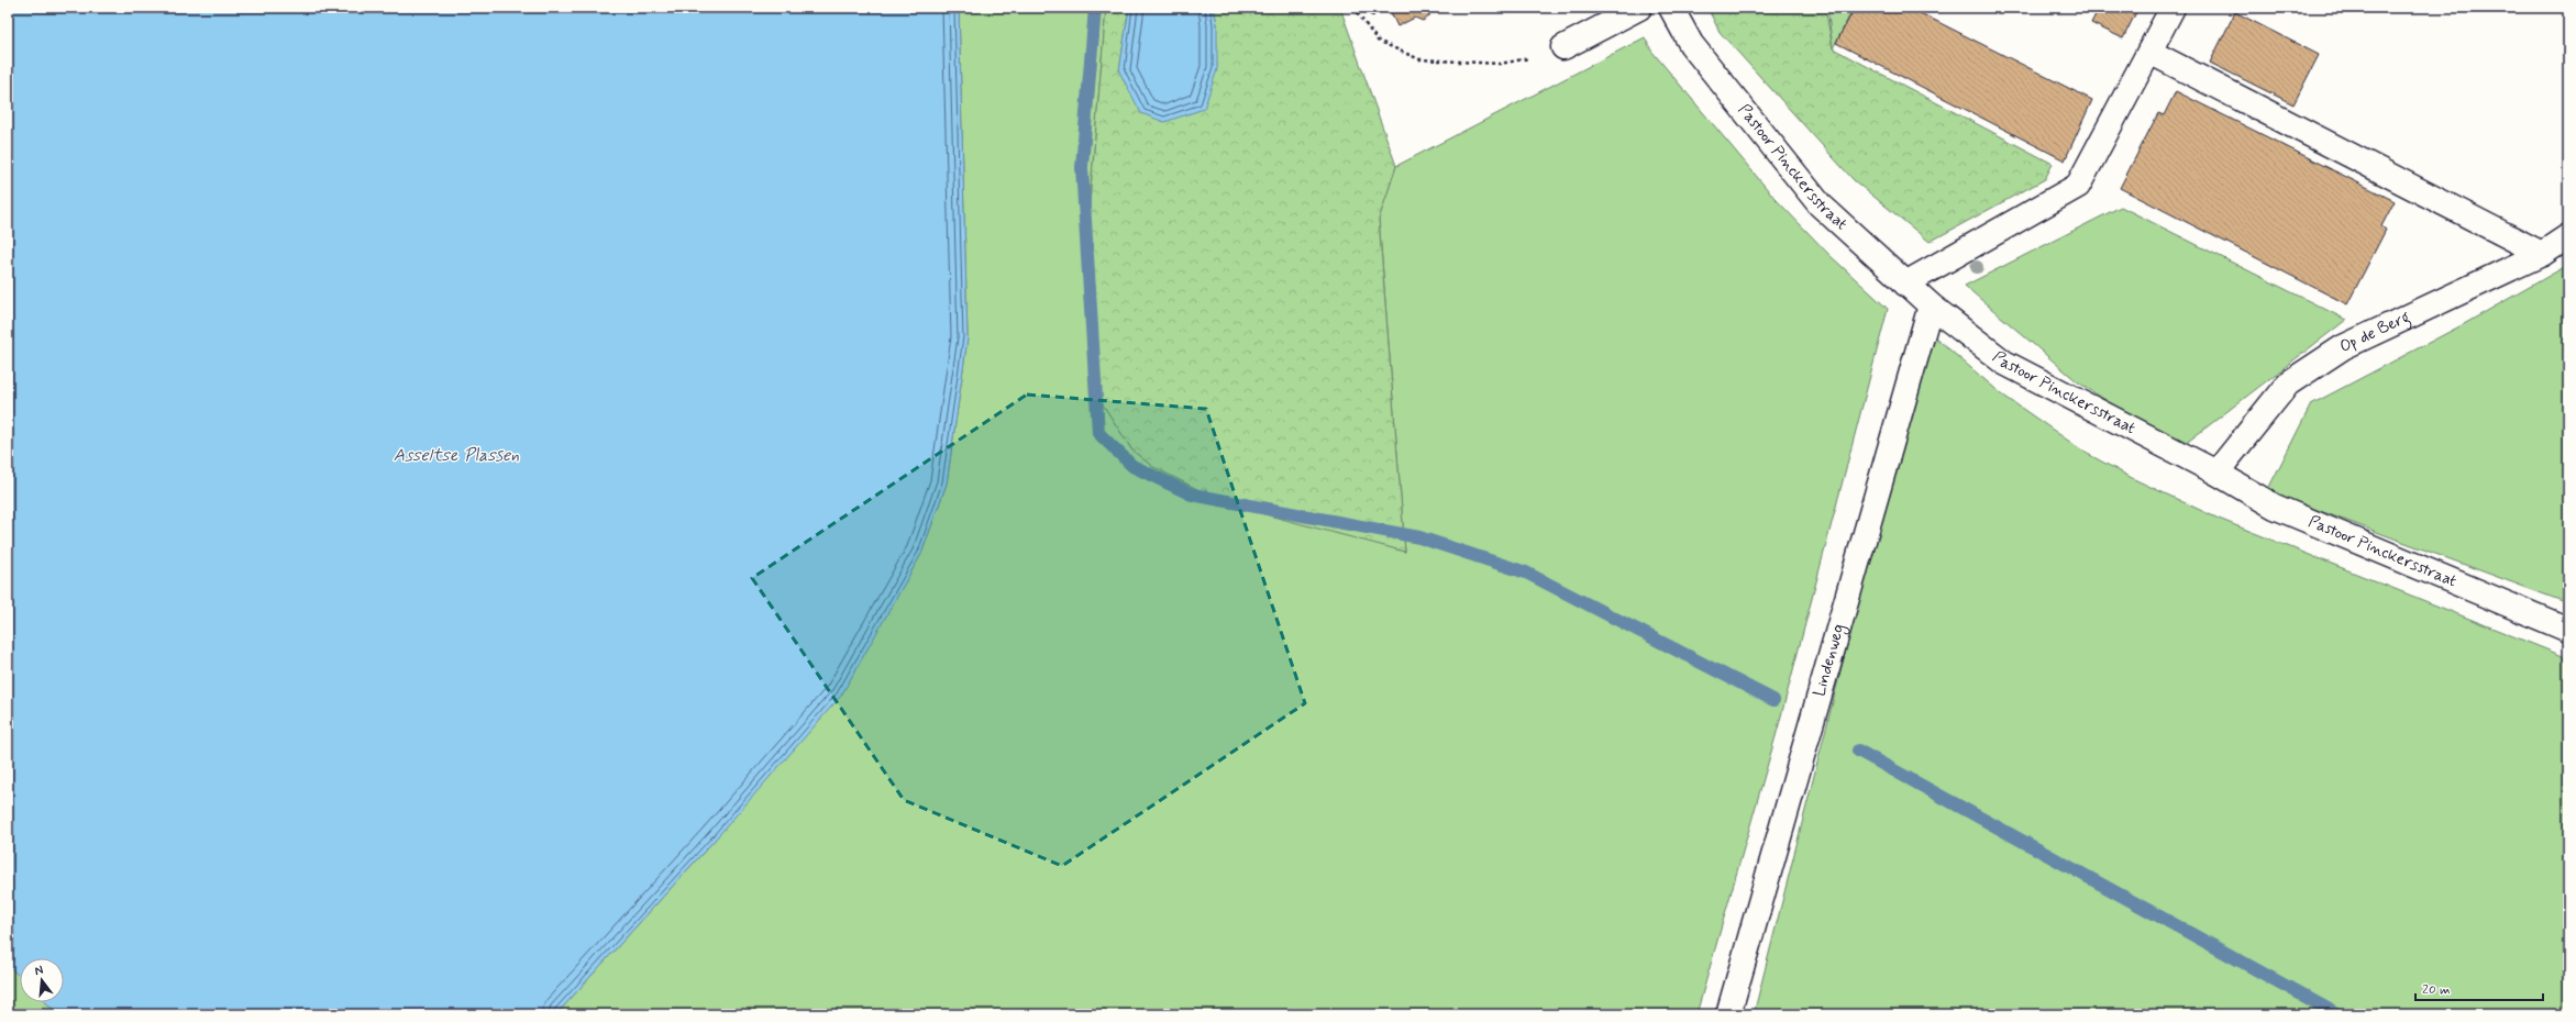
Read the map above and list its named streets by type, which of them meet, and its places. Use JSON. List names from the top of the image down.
{
  "streets": {
    "street": ["Pastoor Pinckersstraat", "Op de Berg", "Lindenweg"]
  },
  "crossings": [
    ["Pastoor Pinckersstraat", "Op de Berg"],
    ["Pastoor Pinckersstraat", "Lindenweg"]
  ],
  "water": ["Asseltse Plassen"],
  "scale_bar": "20 m",
  "north": "top"
}
